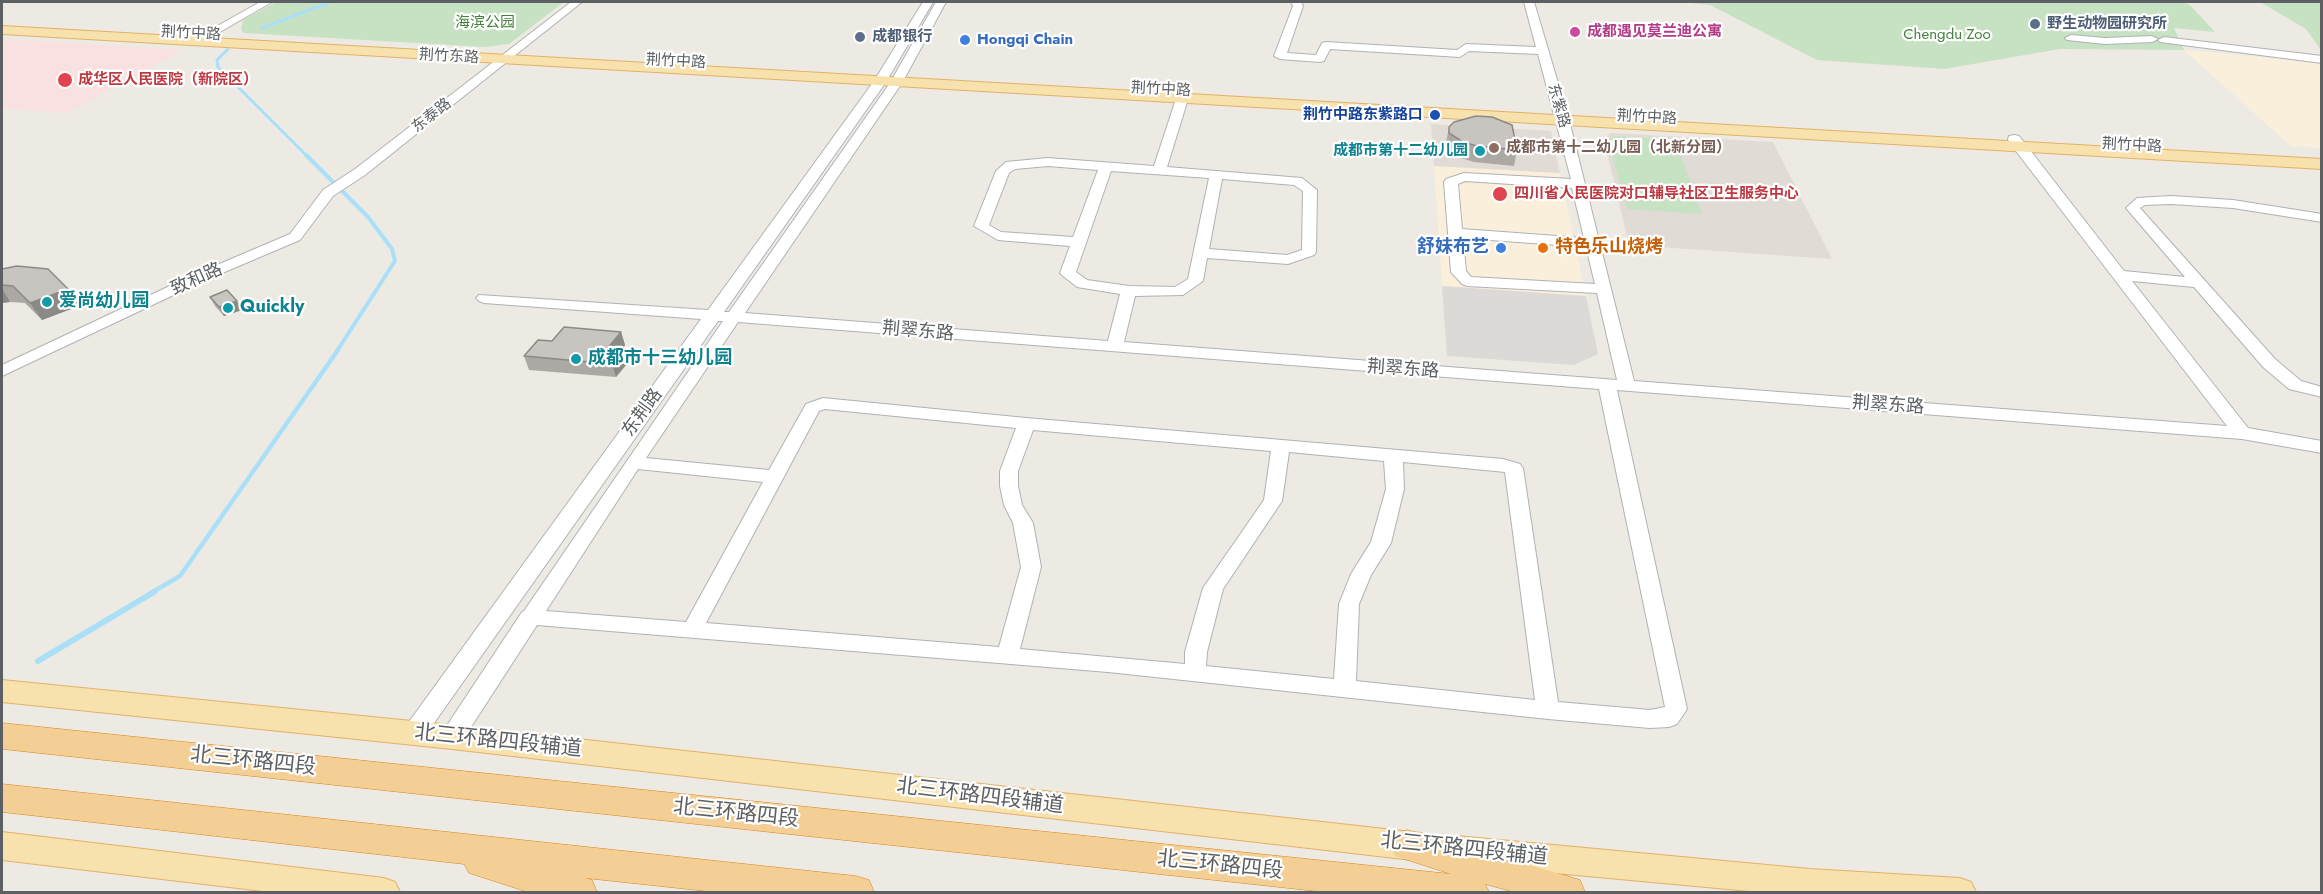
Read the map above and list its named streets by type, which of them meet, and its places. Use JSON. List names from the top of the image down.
{
  "streets": {
    "highway": ["北三环路四段"],
    "main road": ["荆竹中路", "荆竹东路", "北三环路四段辅道"],
    "street": [
      "东紫路",
      "东泰路",
      "致和路",
      "荆翠东路",
      "东荆路"
    ]
  },
  "crossings": [
    ["荆竹中路", "荆竹东路"],
    ["荆竹中路", "东紫路"],
    ["荆竹中路", "东荆路"],
    ["荆竹东路", "东泰路"],
    ["荆竹东路", "东荆路"],
    ["东紫路", "荆翠东路"],
    ["东紫路", "东荆路"],
    ["东泰路", "致和路"],
    ["荆翠东路", "东荆路"],
    ["东荆路", "北三环路四段辅道"]
  ],
  "parks": ["海滨公园", "Chengdu Zoo"],
  "places": [
    "野生动物园研究所",
    "成都遇见莫兰迪公寓",
    "成都银行",
    "Hongqi Chain",
    "成华区人民医院（新院区）",
    "荆竹中路东紫路口",
    "成都市第十二幼儿园（北新分园）",
    "成都市第十二幼儿园",
    "四川省人民医院对口辅导社区卫生服务中心",
    "舒妹布艺",
    "特色乐山烧烤",
    "爱尚幼儿园",
    "Quickly",
    "成都市十三幼儿园"
  ]
}
